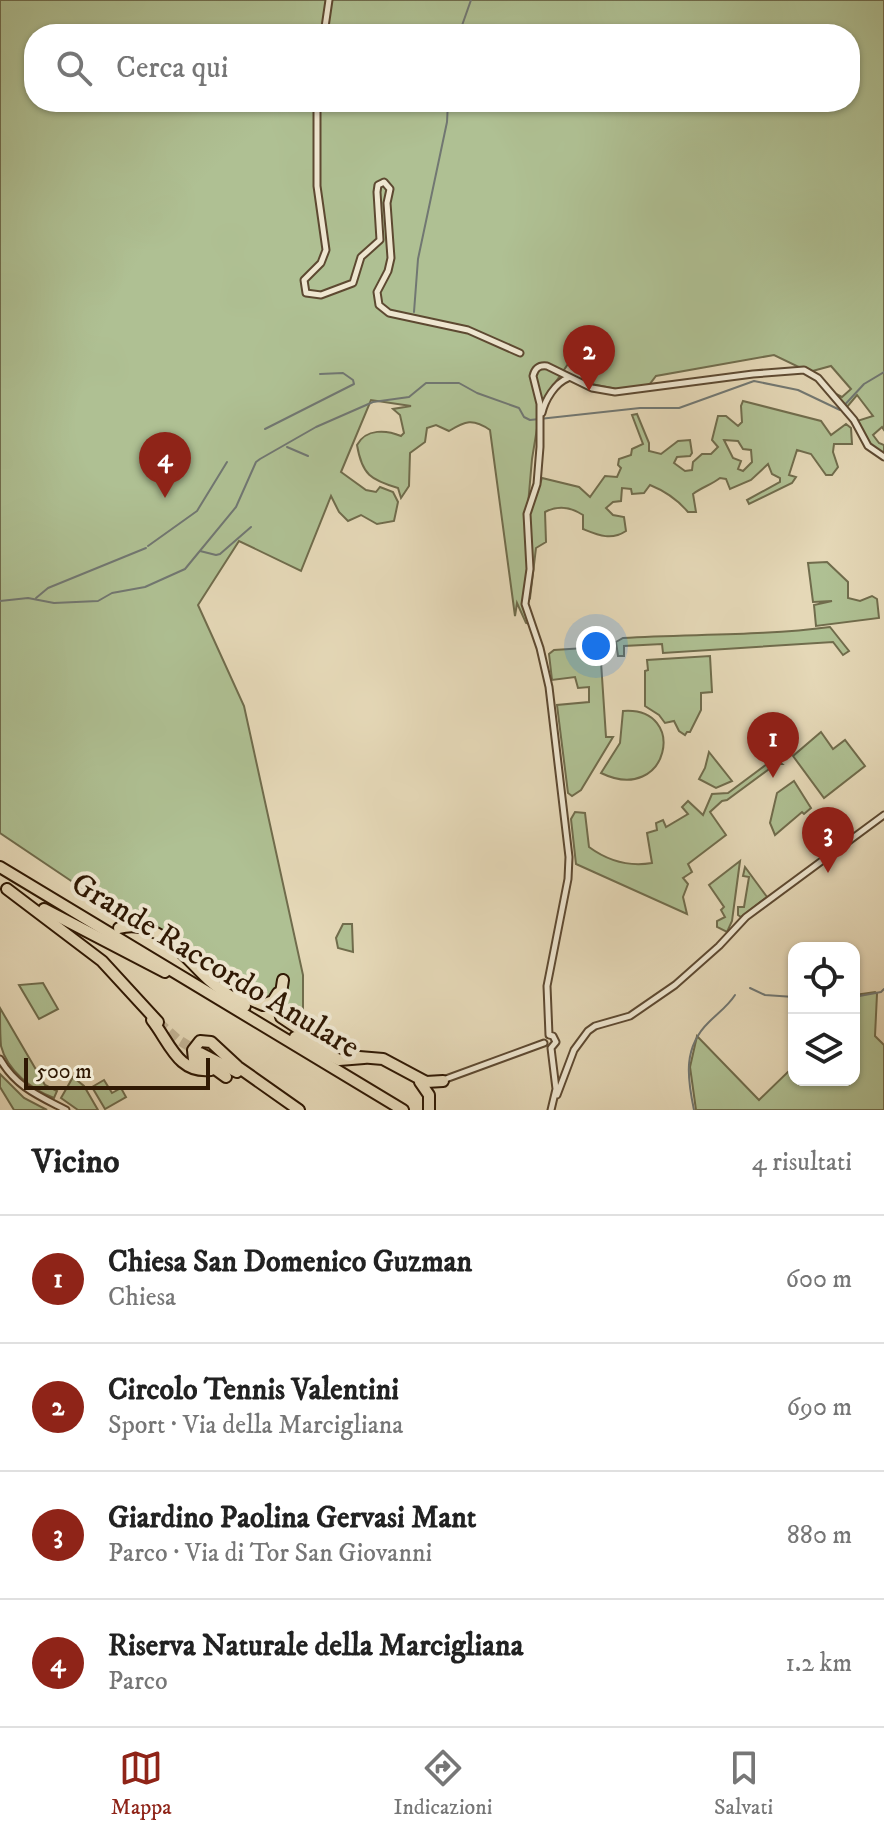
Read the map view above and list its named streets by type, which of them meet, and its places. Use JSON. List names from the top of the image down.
{
  "streets": {
    "highway": ["Grande Raccordo Anulare"]
  },
  "scale_bar": "500 m",
  "page": {
    "search": "Cerca qui",
    "pins": [
      "2",
      "4",
      "1",
      "3"
    ],
    "scale": "500 m",
    "heading": ["Vicino", "4 risultati"],
    "list": [
      {
        "mark": "1",
        "name": "Chiesa San Domenico Guzman",
        "note": "Chiesa",
        "value": "600 m"
      },
      {
        "mark": "2",
        "name": "Circolo Tennis Valentini",
        "note": "Sport · Via della Marcigliana",
        "value": "690 m"
      },
      {
        "mark": "3",
        "name": "Giardino Paolina Gervasi Mant",
        "note": "Parco · Via di Tor San Giovanni",
        "value": "880 m"
      },
      {
        "mark": "4",
        "name": "Riserva Naturale della Marcigliana",
        "note": "Parco",
        "value": "1.2 km"
      }
    ],
    "nav": ["Mappa", "Indicazioni", "Salvati"]
  }
}
